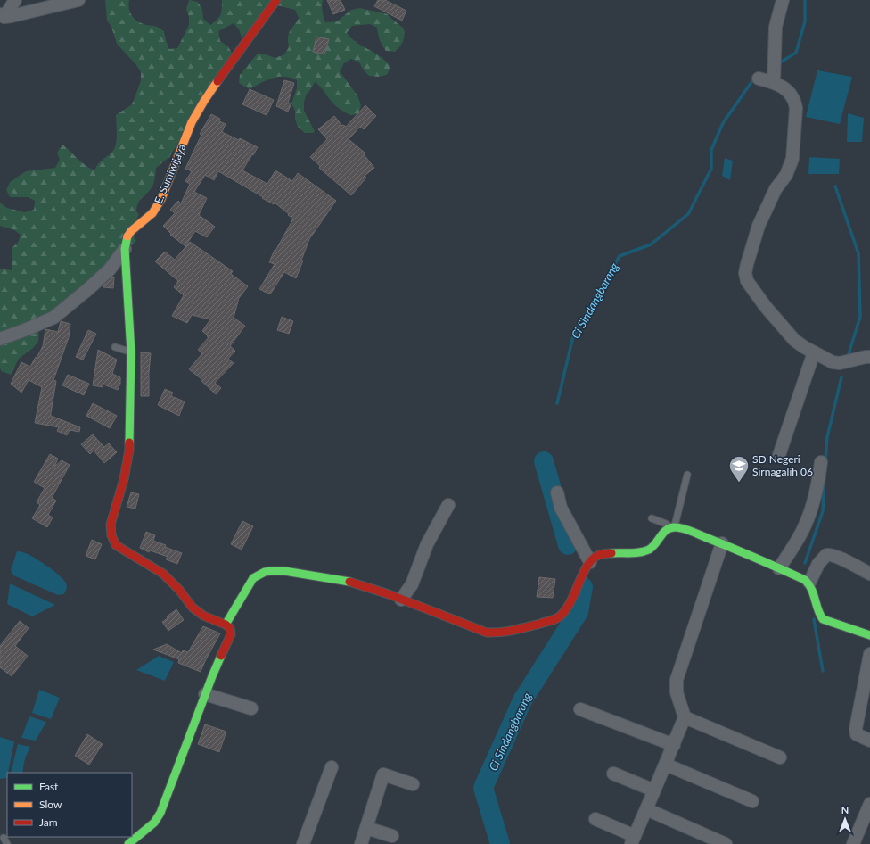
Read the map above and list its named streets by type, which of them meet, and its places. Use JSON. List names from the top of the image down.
{
  "streets": {
    "street": ["E. Sumiwijaya"]
  },
  "water": ["Ci Sindangbarang"],
  "places": {
    "school or university": ["SD Negeri Sirnagalih 06"]
  },
  "legend": ["Fast", "Slow", "Jam"],
  "north": "top"
}
